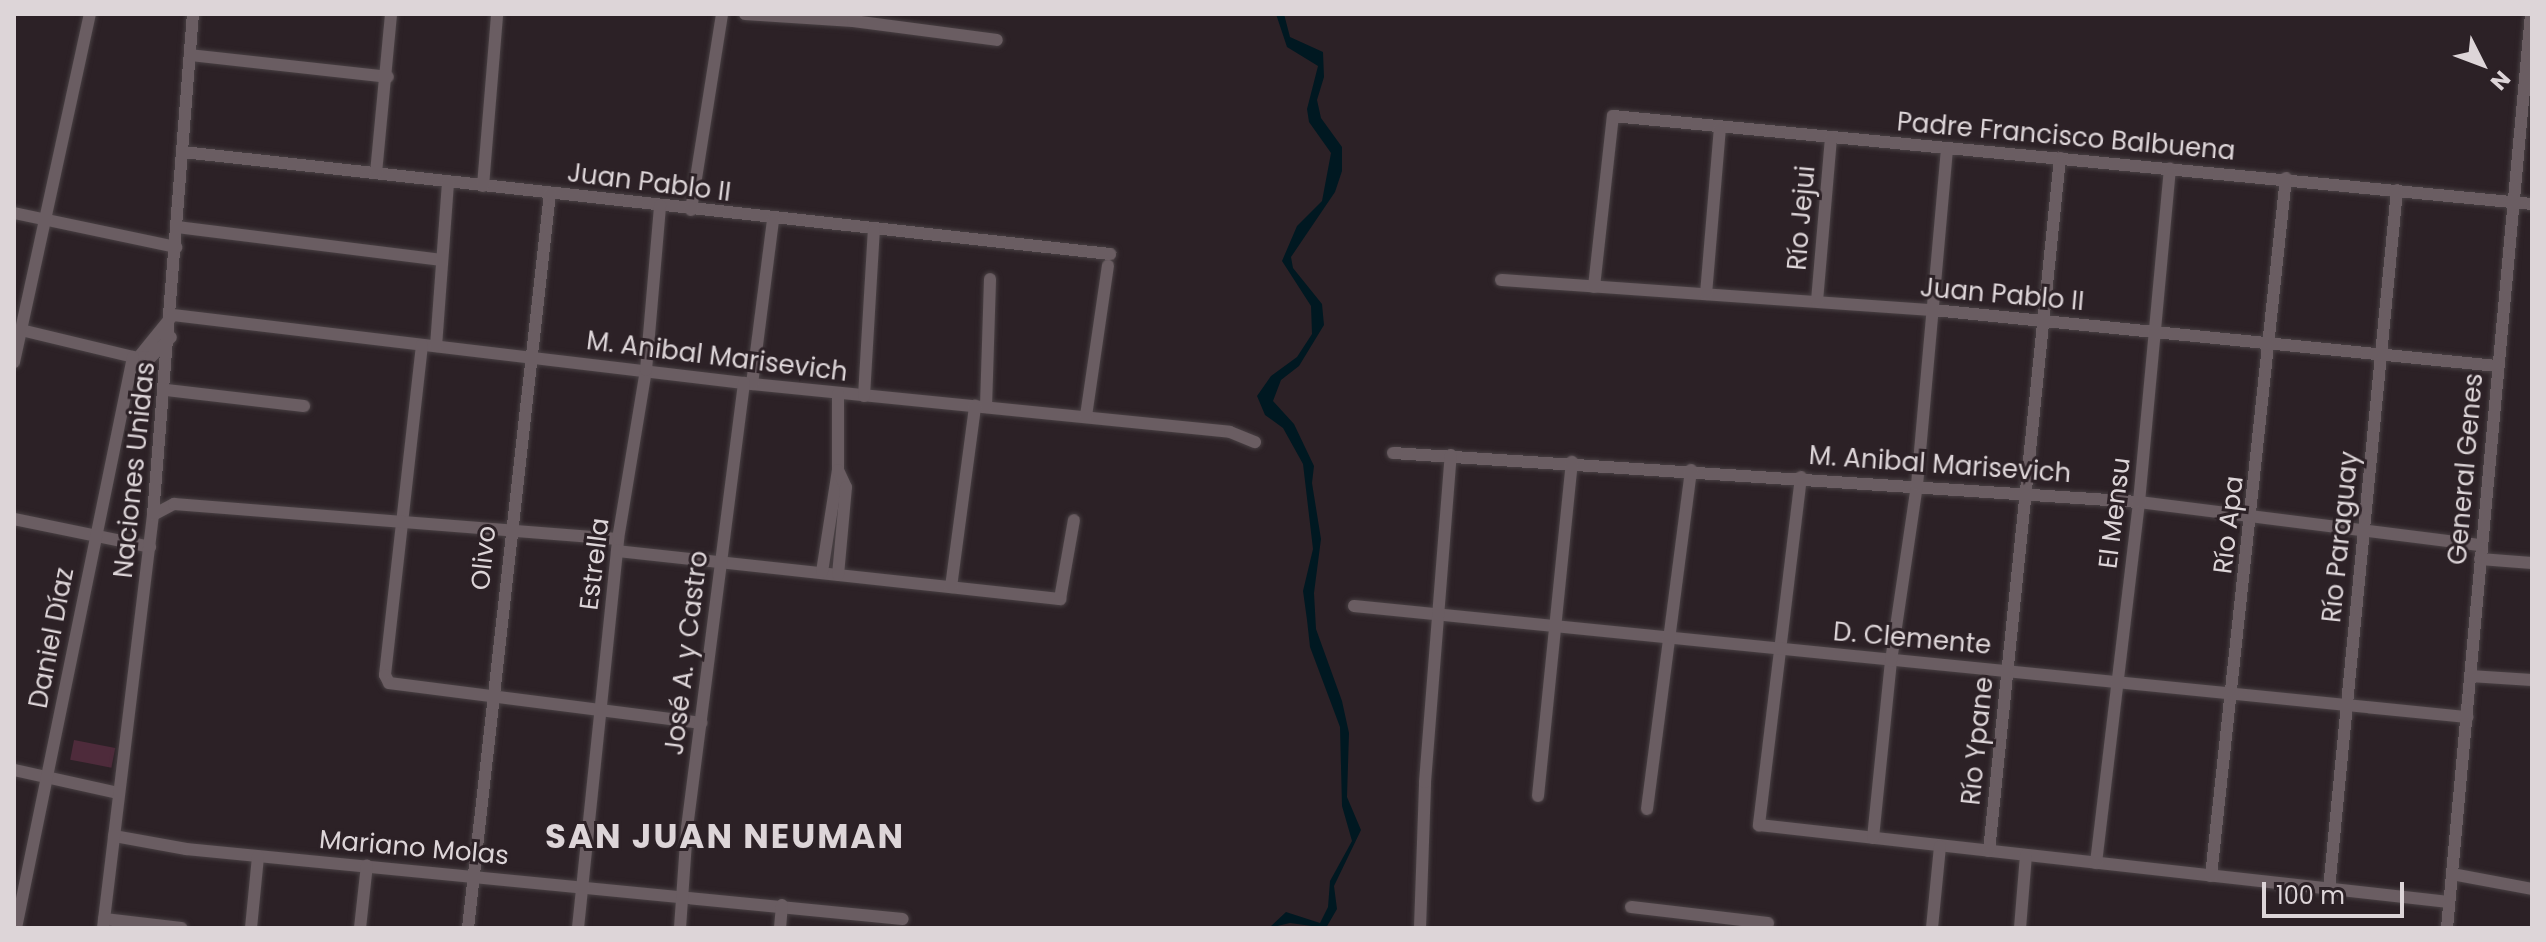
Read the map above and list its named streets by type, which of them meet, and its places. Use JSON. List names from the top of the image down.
{
  "streets": {
    "street": [
      "Padre Francisco Balbuena",
      "Juan Pablo II",
      "Río Jejui",
      "M. Anibal Marisevich",
      "General Genes",
      "Naciones Unidas",
      "El Mensu",
      "Río Apa",
      "Río Paraguay",
      "Olivo",
      "Estrella",
      "Daniel Díaz",
      "D. Clemente",
      "José A. y Castro",
      "Río Ypane",
      "Mariano Molas"
    ]
  },
  "crossings": [
    ["Padre Francisco Balbuena", "Juan Pablo II"],
    ["Padre Francisco Balbuena", "Río Jejui"],
    ["Padre Francisco Balbuena", "General Genes"],
    ["Padre Francisco Balbuena", "El Mensu"],
    ["Padre Francisco Balbuena", "Río Apa"],
    ["Padre Francisco Balbuena", "Río Paraguay"],
    ["Padre Francisco Balbuena", "Río Ypane"],
    ["Juan Pablo II", "Río Jejui"],
    ["Juan Pablo II", "M. Anibal Marisevich"],
    ["Juan Pablo II", "General Genes"],
    ["Juan Pablo II", "Naciones Unidas"],
    ["Juan Pablo II", "El Mensu"],
    ["Juan Pablo II", "Río Apa"],
    ["Juan Pablo II", "Río Paraguay"],
    ["Juan Pablo II", "Olivo"],
    ["Juan Pablo II", "Estrella"],
    ["Juan Pablo II", "José A. y Castro"],
    ["Juan Pablo II", "Río Ypane"],
    ["M. Anibal Marisevich", "General Genes"],
    ["M. Anibal Marisevich", "Naciones Unidas"],
    ["M. Anibal Marisevich", "El Mensu"],
    ["M. Anibal Marisevich", "Río Apa"],
    ["M. Anibal Marisevich", "Río Paraguay"],
    ["M. Anibal Marisevich", "Olivo"],
    ["M. Anibal Marisevich", "Estrella"],
    ["M. Anibal Marisevich", "José A. y Castro"],
    ["M. Anibal Marisevich", "Río Ypane"],
    ["General Genes", "D. Clemente"],
    ["Naciones Unidas", "Mariano Molas"],
    ["El Mensu", "D. Clemente"],
    ["Río Apa", "D. Clemente"],
    ["Río Paraguay", "D. Clemente"],
    ["Olivo", "Mariano Molas"],
    ["Estrella", "Mariano Molas"],
    ["D. Clemente", "Río Ypane"],
    ["José A. y Castro", "Mariano Molas"]
  ],
  "districts": ["SAN JUAN NEUMAN"],
  "scale_bar": "100 m",
  "north": "bottom right"
}
